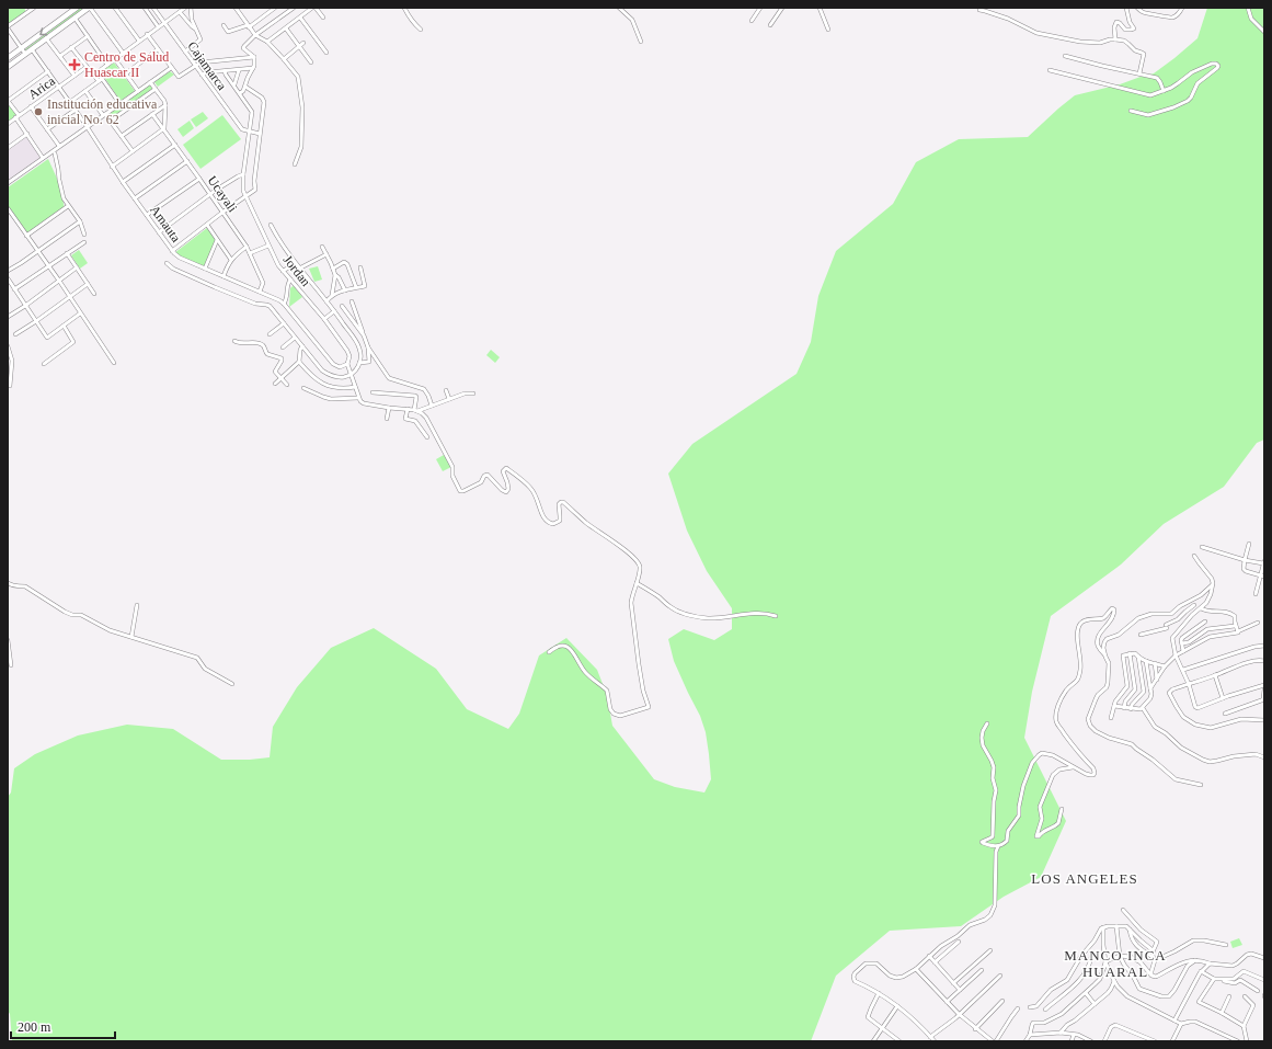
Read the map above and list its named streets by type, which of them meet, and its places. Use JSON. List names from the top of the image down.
{
  "streets": {
    "street": [
      "Cajamarca",
      "Arica",
      "Ucayali",
      "Amauta",
      "Jordan"
    ]
  },
  "crossings": [
    ["Cajamarca", "Jordan"],
    ["Arica", "Amauta"],
    ["Ucayali", "Amauta"]
  ],
  "districts": ["LOS ANGELES", "MANCO INCA HUARAL"],
  "places": {
    "health": ["Centro de Salud Huascar II"],
    "other": ["Institución educativa inicial No. 62"]
  },
  "scale_bar": "200 m"
}
